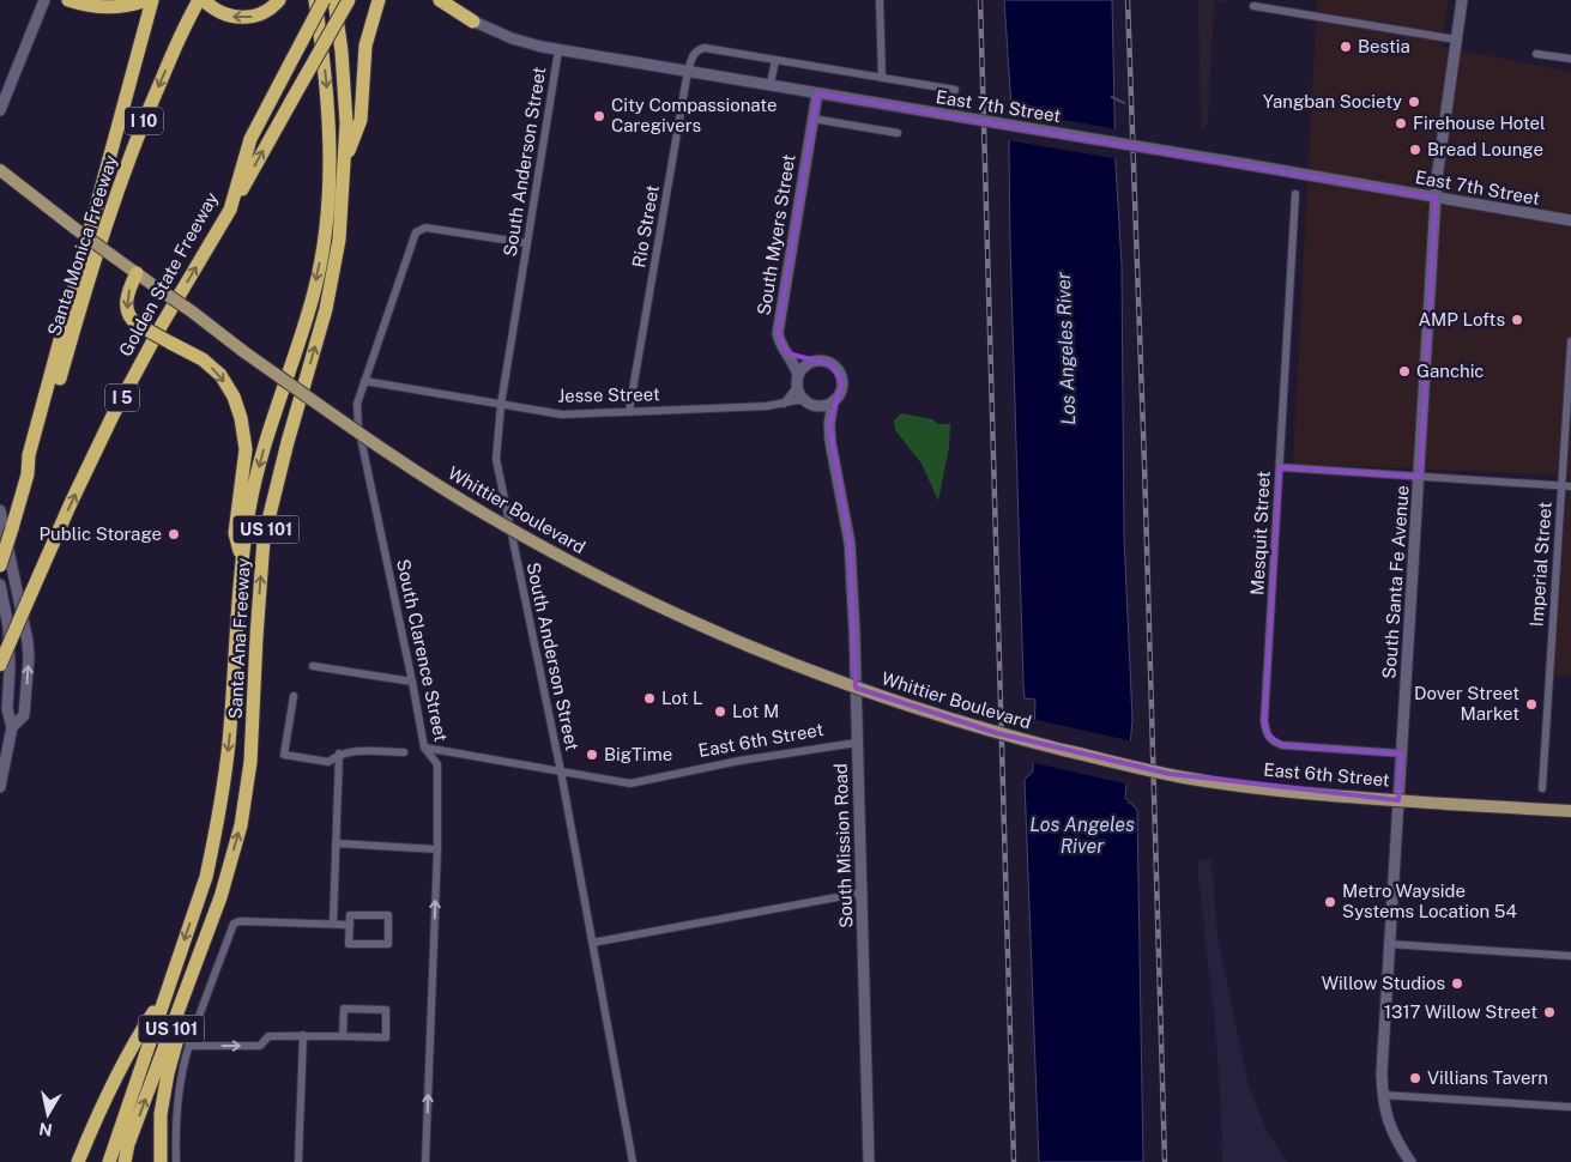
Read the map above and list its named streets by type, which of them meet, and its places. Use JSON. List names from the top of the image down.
{
  "streets": {
    "highway": [
      "I 10",
      "Santa Monica Freeway",
      "Golden State Freeway",
      "I 5",
      "US 101",
      "Santa Ana Freeway"
    ],
    "main road": ["Whittier Boulevard", "East 6th Street"],
    "street": [
      "East 7th Street",
      "South Anderson Street",
      "Rio Street",
      "South Myers Street",
      "Jesse Street",
      "Mesquit Street",
      "Imperial Street",
      "South Santa Fe Avenue",
      "South Clarence Street",
      "South Mission Road"
    ]
  },
  "crossings": [
    ["East 7th Street", "South Anderson Street"],
    ["East 7th Street", "Rio Street"],
    ["East 7th Street", "South Myers Street"],
    ["East 7th Street", "South Santa Fe Avenue"],
    ["South Anderson Street", "Jesse Street"],
    ["South Anderson Street", "South Clarence Street"],
    ["South Anderson Street", "East 6th Street"],
    ["Rio Street", "Jesse Street"],
    ["South Myers Street", "Jesse Street"],
    ["South Myers Street", "South Mission Road"],
    ["Jesse Street", "South Clarence Street"],
    ["Jesse Street", "South Mission Road"],
    ["Whittier Boulevard", "East 6th Street"],
    ["Mesquit Street", "South Santa Fe Avenue"],
    ["South Clarence Street", "East 6th Street"],
    ["East 6th Street", "South Mission Road"]
  ],
  "water": ["Los Angeles River"],
  "places": [
    "Bestia",
    "Yangban Society",
    "City Compassionate Caregivers",
    "Firehouse Hotel",
    "Bread Lounge",
    "AMP Lofts",
    "Ganchic",
    "Public Storage",
    "Lot L",
    "Dover Street Market",
    "Lot M",
    "BigTime",
    "Metro Wayside Systems Location 54",
    "Willow Studios",
    "1317 Willow Street",
    "Villians Tavern"
  ],
  "north": "bottom"
}
